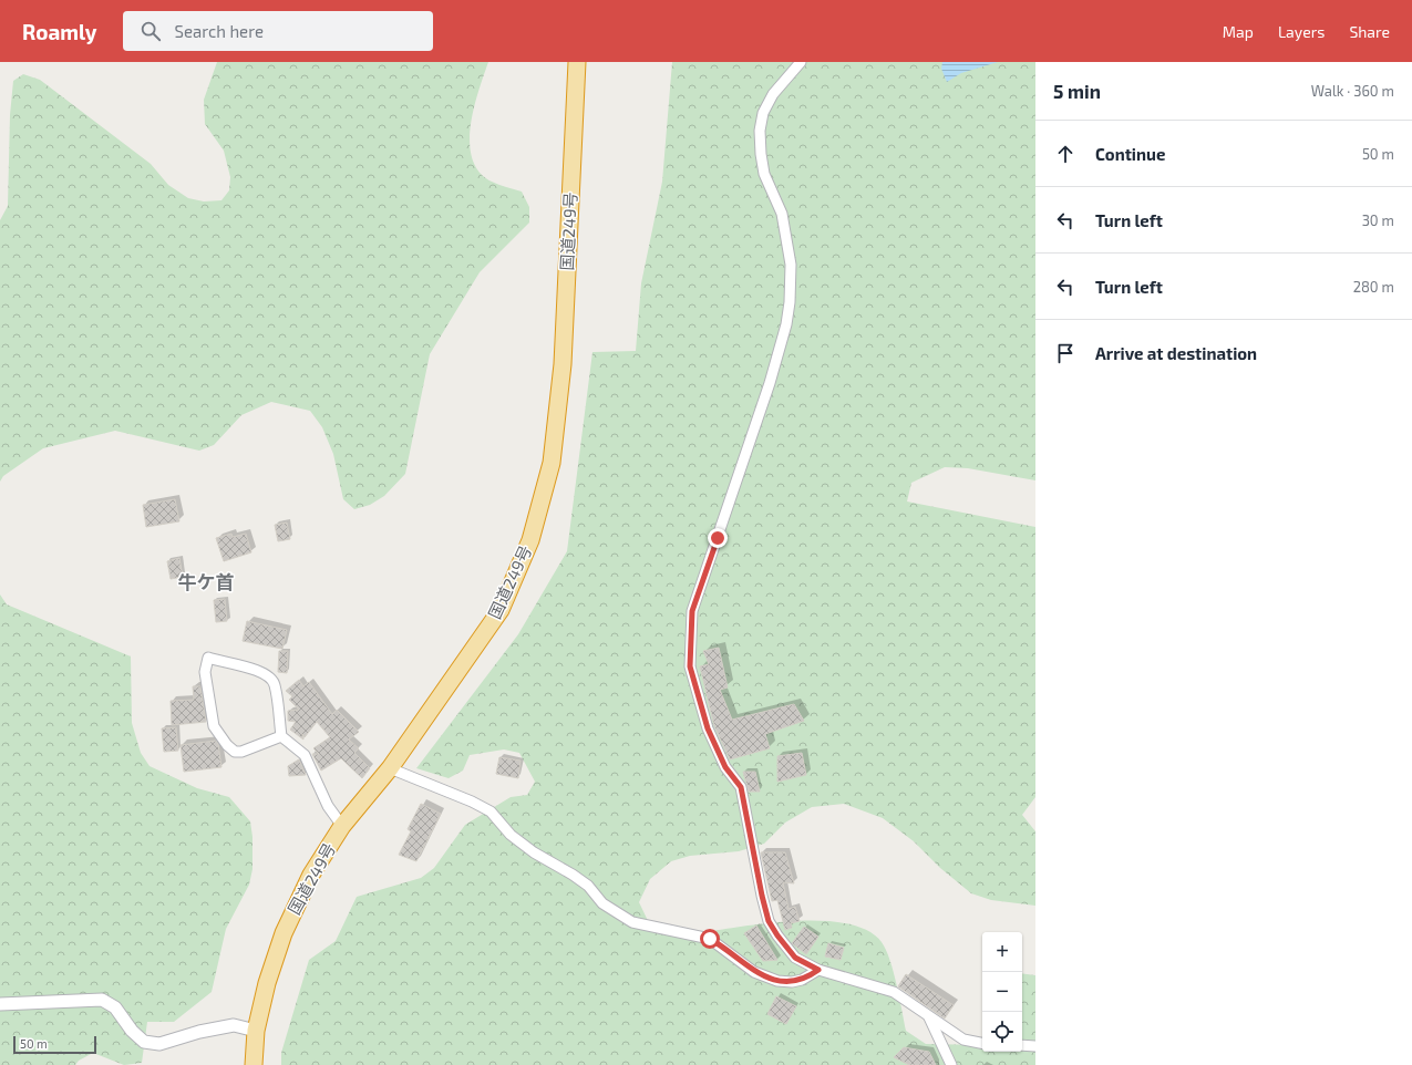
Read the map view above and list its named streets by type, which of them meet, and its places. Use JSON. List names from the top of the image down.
{
  "streets": {
    "highway": ["国道249号"]
  },
  "districts": ["牛ケ首"],
  "scale_bar": "50 m",
  "page": {
    "header": "Roamly",
    "search": "Search here",
    "nav": ["Map", "Layers", "Share"],
    "heading": ["5 min", "Walk · 360 m"],
    "list": [
      ["Continue", "50 m"],
      ["Turn left", "30 m"],
      ["Turn left", "280 m"],
      "Arrive at destination"
    ],
    "map_buttons": ["+", "−"],
    "scale": "50 m"
  }
}
